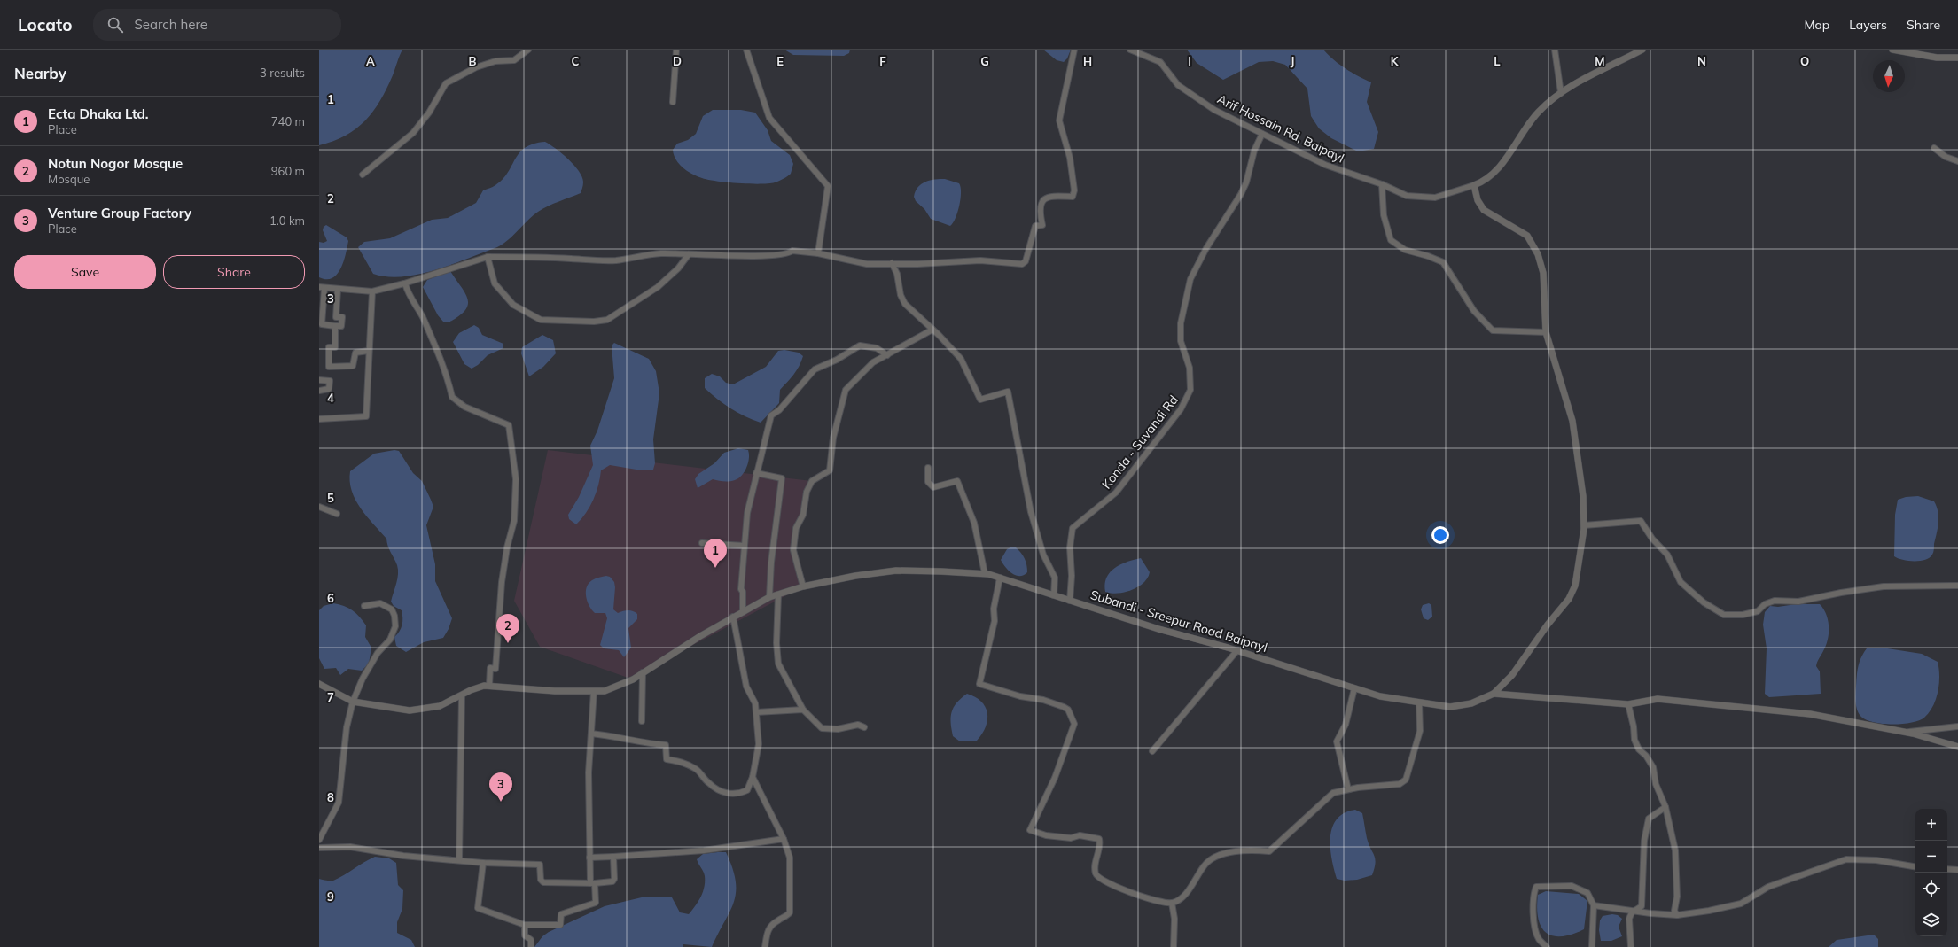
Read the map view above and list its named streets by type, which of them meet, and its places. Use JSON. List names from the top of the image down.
{
  "streets": {
    "street": ["Arif Hossain Rd, Baipayl", "Konda - Suvandi Rd", "Subandi - Sreepur Road Baipayl"]
  },
  "crossings": [
    ["Arif Hossain Rd, Baipayl", "Konda - Suvandi Rd"],
    ["Arif Hossain Rd, Baipayl", "Subandi - Sreepur Road Baipayl"],
    ["Konda - Suvandi Rd", "Subandi - Sreepur Road Baipayl"]
  ],
  "north": "bottom",
  "page": {
    "header": "Locato",
    "search": "Search here",
    "nav": ["Map", "Layers", "Share"],
    "heading": ["Nearby", "3 results"],
    "list": [
      {
        "mark": "1",
        "name": "Ecta Dhaka Ltd.",
        "note": "Place",
        "value": "740 m"
      },
      {
        "mark": "2",
        "name": "Notun Nogor Mosque",
        "note": "Mosque",
        "value": "960 m"
      },
      {
        "mark": "3",
        "name": "Venture Group Factory",
        "note": "Place",
        "value": "1.0 km"
      }
    ],
    "buttons": ["Save", "Share"],
    "pins": ["1", "2", "3"],
    "map_buttons": ["+", "−"]
  },
  "grid": {
    "columns": [
      "A",
      "B",
      "C",
      "D",
      "E",
      "F",
      "G",
      "H",
      "I",
      "J",
      "K",
      "L",
      "M",
      "N",
      "O"
    ],
    "rows": [
      "1",
      "2",
      "3",
      "4",
      "5",
      "6",
      "7",
      "8",
      "9"
    ]
  }
}
